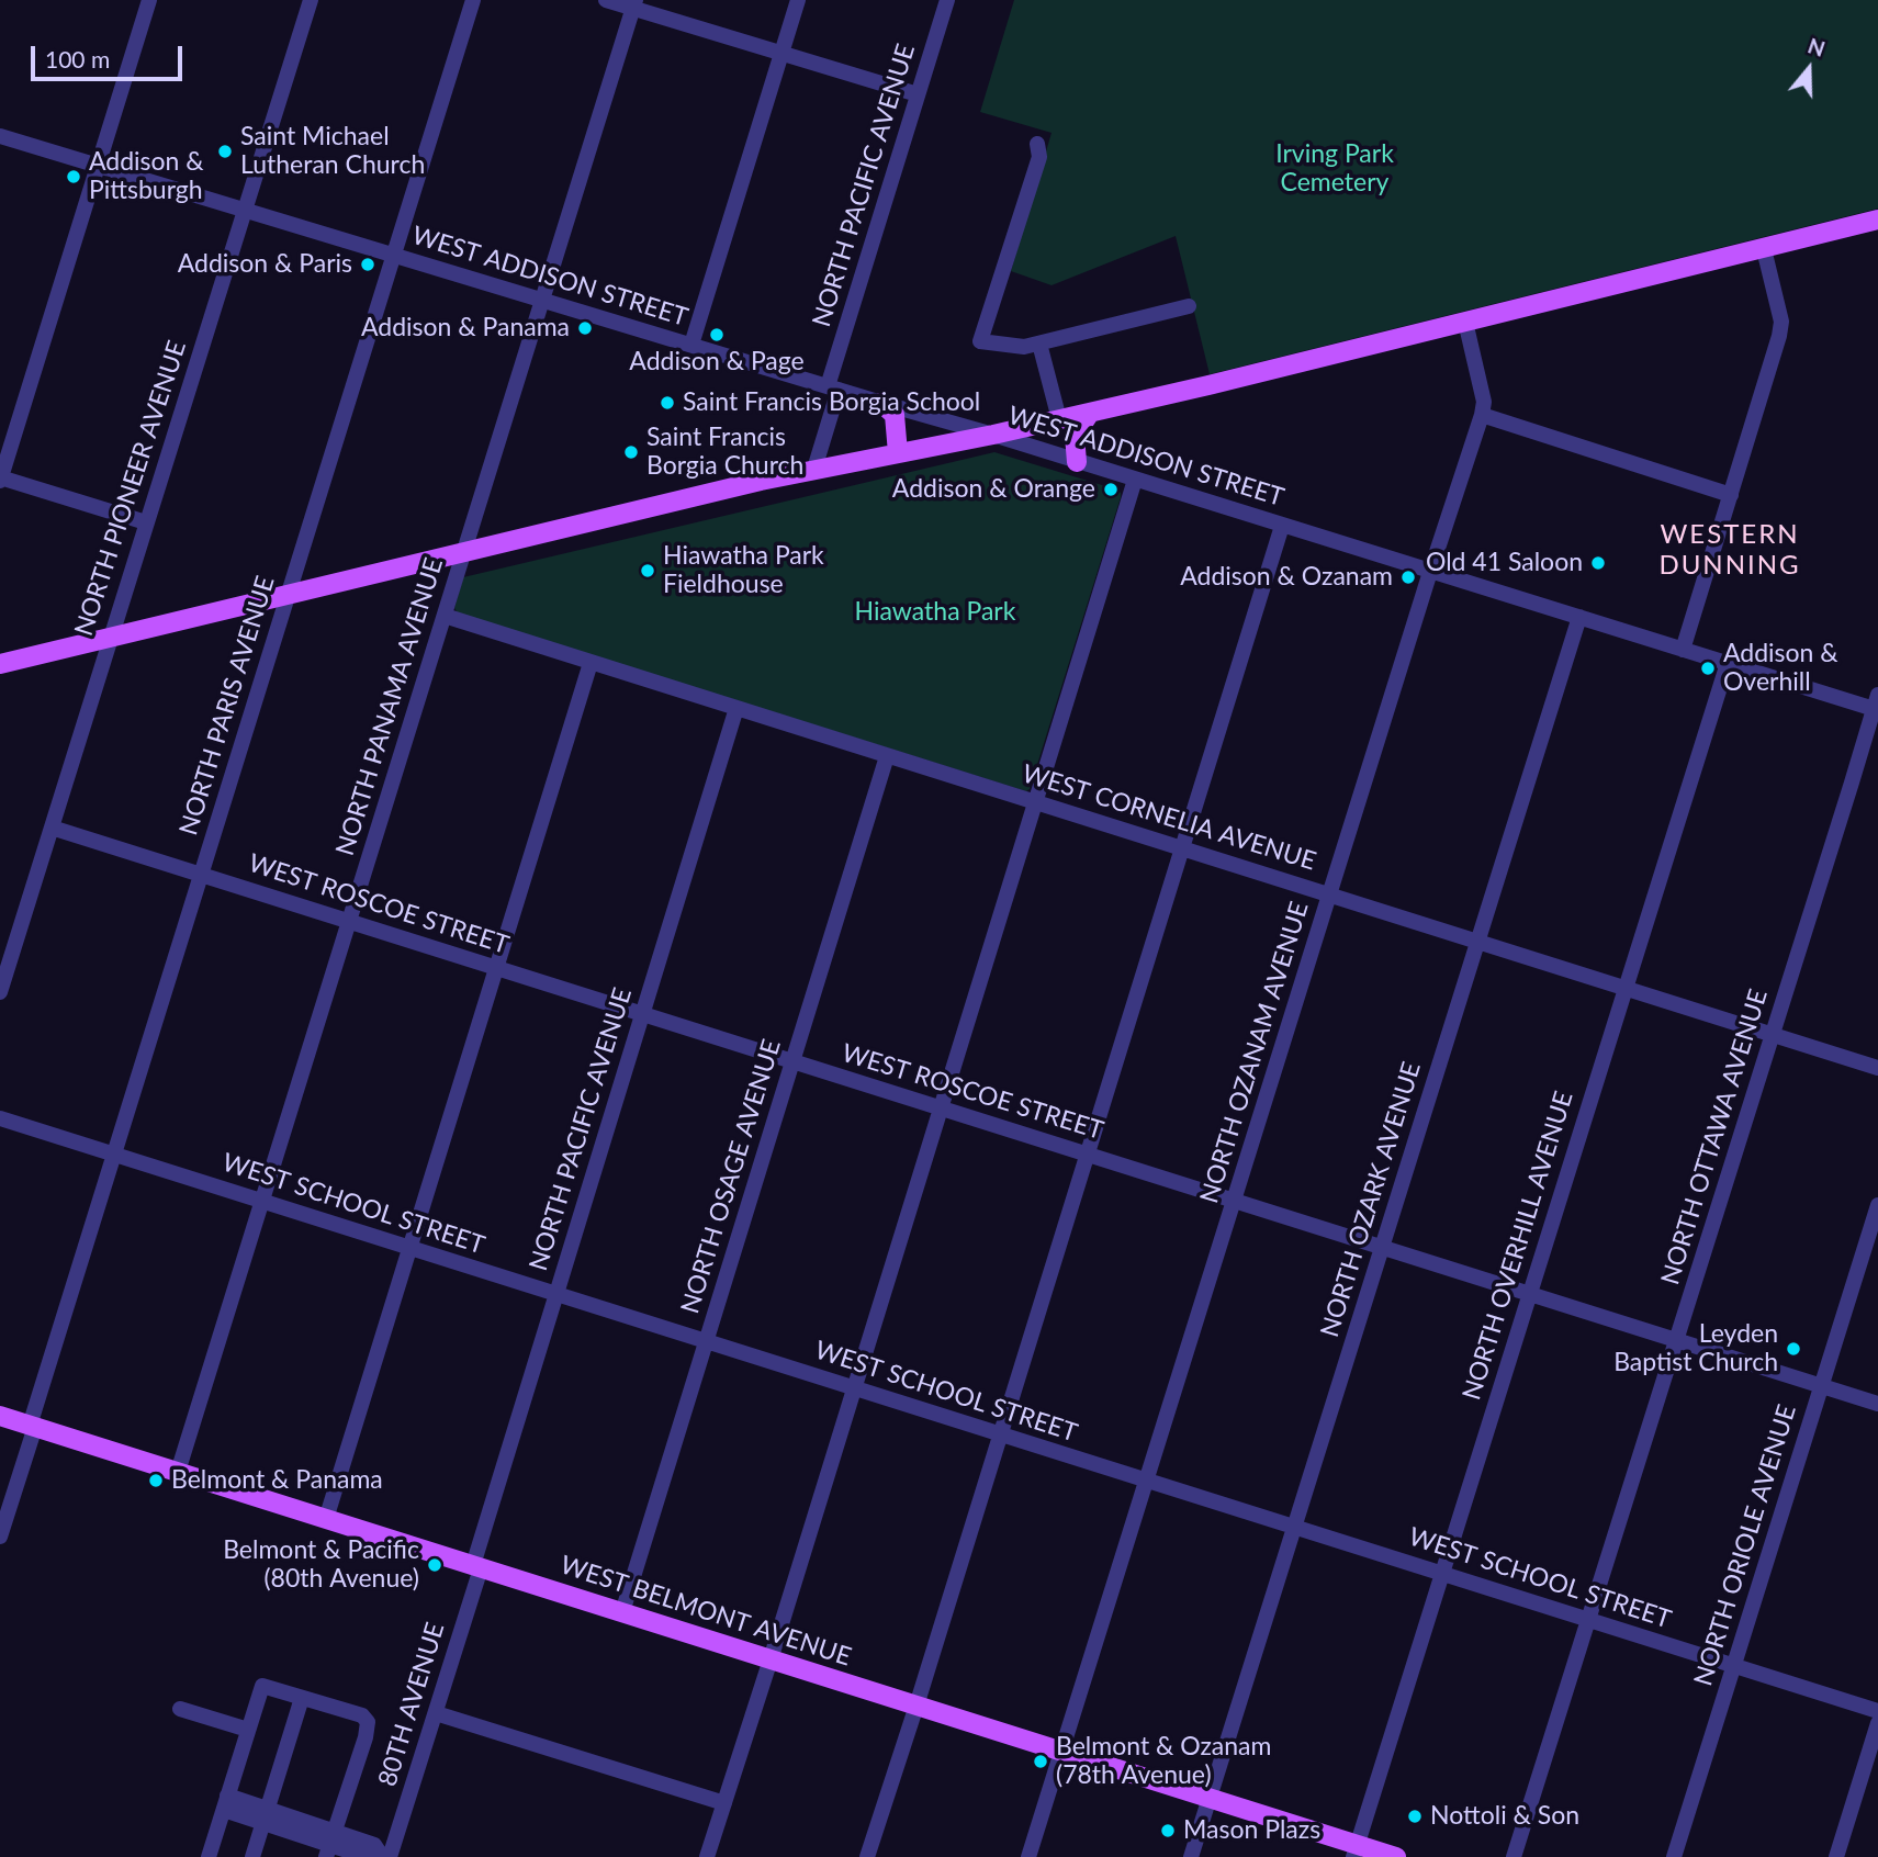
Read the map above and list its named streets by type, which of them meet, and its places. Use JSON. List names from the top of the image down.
{
  "streets": {
    "main road": ["WEST BELMONT AVENUE"],
    "street": [
      "NORTH PACIFIC AVENUE",
      "WEST ADDISON STREET",
      "NORTH PIONEER AVENUE",
      "NORTH PARIS AVENUE",
      "NORTH PANAMA AVENUE",
      "WEST CORNELIA AVENUE",
      "WEST ROSCOE STREET",
      "NORTH OZANAM AVENUE",
      "NORTH OTTAWA AVENUE",
      "NORTH OSAGE AVENUE",
      "NORTH OZARK AVENUE",
      "WEST SCHOOL STREET",
      "NORTH OVERHILL AVENUE",
      "NORTH ORIOLE AVENUE",
      "80TH AVENUE"
    ]
  },
  "crossings": [
    ["NORTH PACIFIC AVENUE", "WEST ADDISON STREET"],
    ["NORTH PACIFIC AVENUE", "WEST CORNELIA AVENUE"],
    ["NORTH PACIFIC AVENUE", "WEST ROSCOE STREET"],
    ["NORTH PACIFIC AVENUE", "WEST SCHOOL STREET"],
    ["NORTH PACIFIC AVENUE", "WEST BELMONT AVENUE"],
    ["NORTH PACIFIC AVENUE", "80TH AVENUE"],
    ["WEST ADDISON STREET", "NORTH PIONEER AVENUE"],
    ["WEST ADDISON STREET", "NORTH PARIS AVENUE"],
    ["WEST ADDISON STREET", "NORTH PANAMA AVENUE"],
    ["WEST ADDISON STREET", "NORTH OZANAM AVENUE"],
    ["WEST ADDISON STREET", "NORTH OTTAWA AVENUE"],
    ["WEST ADDISON STREET", "NORTH OZARK AVENUE"],
    ["WEST ADDISON STREET", "NORTH OVERHILL AVENUE"],
    ["NORTH PIONEER AVENUE", "WEST ROSCOE STREET"],
    ["NORTH PARIS AVENUE", "WEST ROSCOE STREET"],
    ["NORTH PARIS AVENUE", "WEST SCHOOL STREET"],
    ["NORTH PARIS AVENUE", "WEST BELMONT AVENUE"],
    ["NORTH PANAMA AVENUE", "WEST CORNELIA AVENUE"],
    ["NORTH PANAMA AVENUE", "WEST ROSCOE STREET"],
    ["NORTH PANAMA AVENUE", "WEST SCHOOL STREET"],
    ["NORTH PANAMA AVENUE", "WEST BELMONT AVENUE"],
    ["WEST CORNELIA AVENUE", "NORTH OZANAM AVENUE"],
    ["WEST CORNELIA AVENUE", "NORTH OTTAWA AVENUE"],
    ["WEST CORNELIA AVENUE", "NORTH OSAGE AVENUE"],
    ["WEST CORNELIA AVENUE", "NORTH OZARK AVENUE"],
    ["WEST CORNELIA AVENUE", "NORTH OVERHILL AVENUE"],
    ["WEST ROSCOE STREET", "NORTH OZANAM AVENUE"],
    ["WEST ROSCOE STREET", "NORTH OTTAWA AVENUE"],
    ["WEST ROSCOE STREET", "NORTH OSAGE AVENUE"],
    ["WEST ROSCOE STREET", "NORTH OZARK AVENUE"],
    ["WEST ROSCOE STREET", "NORTH OVERHILL AVENUE"],
    ["WEST ROSCOE STREET", "NORTH ORIOLE AVENUE"],
    ["NORTH OZANAM AVENUE", "WEST SCHOOL STREET"],
    ["NORTH OZANAM AVENUE", "WEST BELMONT AVENUE"],
    ["NORTH OTTAWA AVENUE", "WEST SCHOOL STREET"],
    ["NORTH OSAGE AVENUE", "WEST SCHOOL STREET"],
    ["NORTH OSAGE AVENUE", "WEST BELMONT AVENUE"],
    ["NORTH OZARK AVENUE", "WEST SCHOOL STREET"],
    ["NORTH OZARK AVENUE", "WEST BELMONT AVENUE"],
    ["WEST SCHOOL STREET", "NORTH OVERHILL AVENUE"],
    ["WEST SCHOOL STREET", "NORTH ORIOLE AVENUE"],
    ["NORTH OVERHILL AVENUE", "WEST BELMONT AVENUE"],
    ["WEST BELMONT AVENUE", "80TH AVENUE"]
  ],
  "districts": ["WESTERN DUNNING"],
  "parks": ["Irving Park Cemetery", "Hiawatha Park"],
  "places": [
    "Saint Michael Lutheran Church",
    "Addison & Pittsburgh",
    "Addison & Paris",
    "Addison & Panama",
    "Addison & Page",
    "Saint Francis Borgia School",
    "Saint Francis Borgia Church",
    "Addison & Orange",
    "Old 41 Saloon",
    "Hiawatha Park Fieldhouse",
    "Addison & Ozanam",
    "Addison & Overhill",
    "Leyden Baptist Church",
    "Belmont & Panama",
    "Belmont & Pacific (80th Avenue)",
    "Belmont & Ozanam (78th Avenue)",
    "Nottoli & Son",
    "Mason Plazs"
  ],
  "scale_bar": "100 m",
  "north": "top"
}
